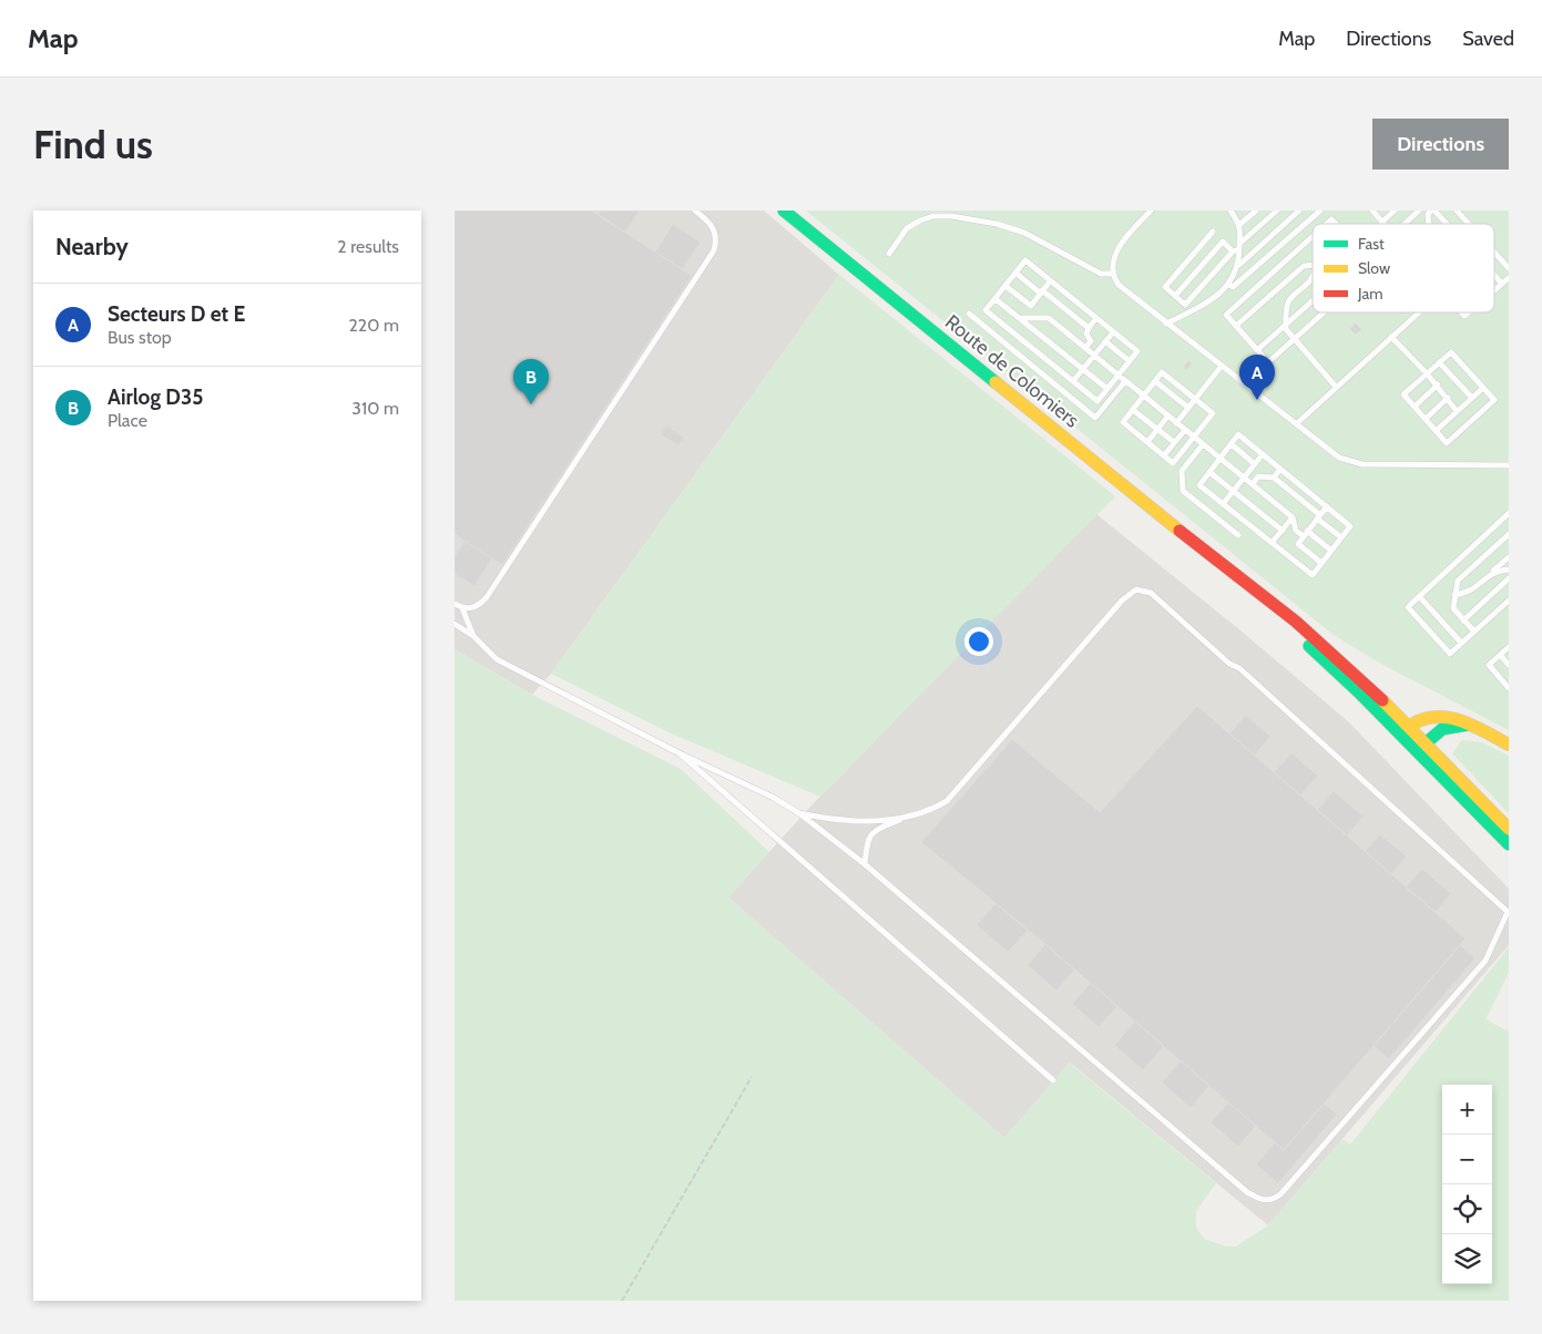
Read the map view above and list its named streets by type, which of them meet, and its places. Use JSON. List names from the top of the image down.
{
  "streets": {
    "main road": ["Route de Colomiers"]
  },
  "legend": ["Fast", "Slow", "Jam"],
  "page": {
    "header": "Map",
    "nav": ["Map", "Directions", "Saved"],
    "buttons": "Directions",
    "title": "Find us",
    "heading": ["Nearby", "2 results"],
    "list": [
      {
        "mark": "A",
        "name": "Secteurs D et E",
        "note": "Bus stop",
        "value": "220 m"
      },
      {
        "mark": "B",
        "name": "Airlog D35",
        "note": "Place",
        "value": "310 m"
      }
    ],
    "pins": ["A", "B"],
    "map_buttons": ["+", "−"]
  }
}
